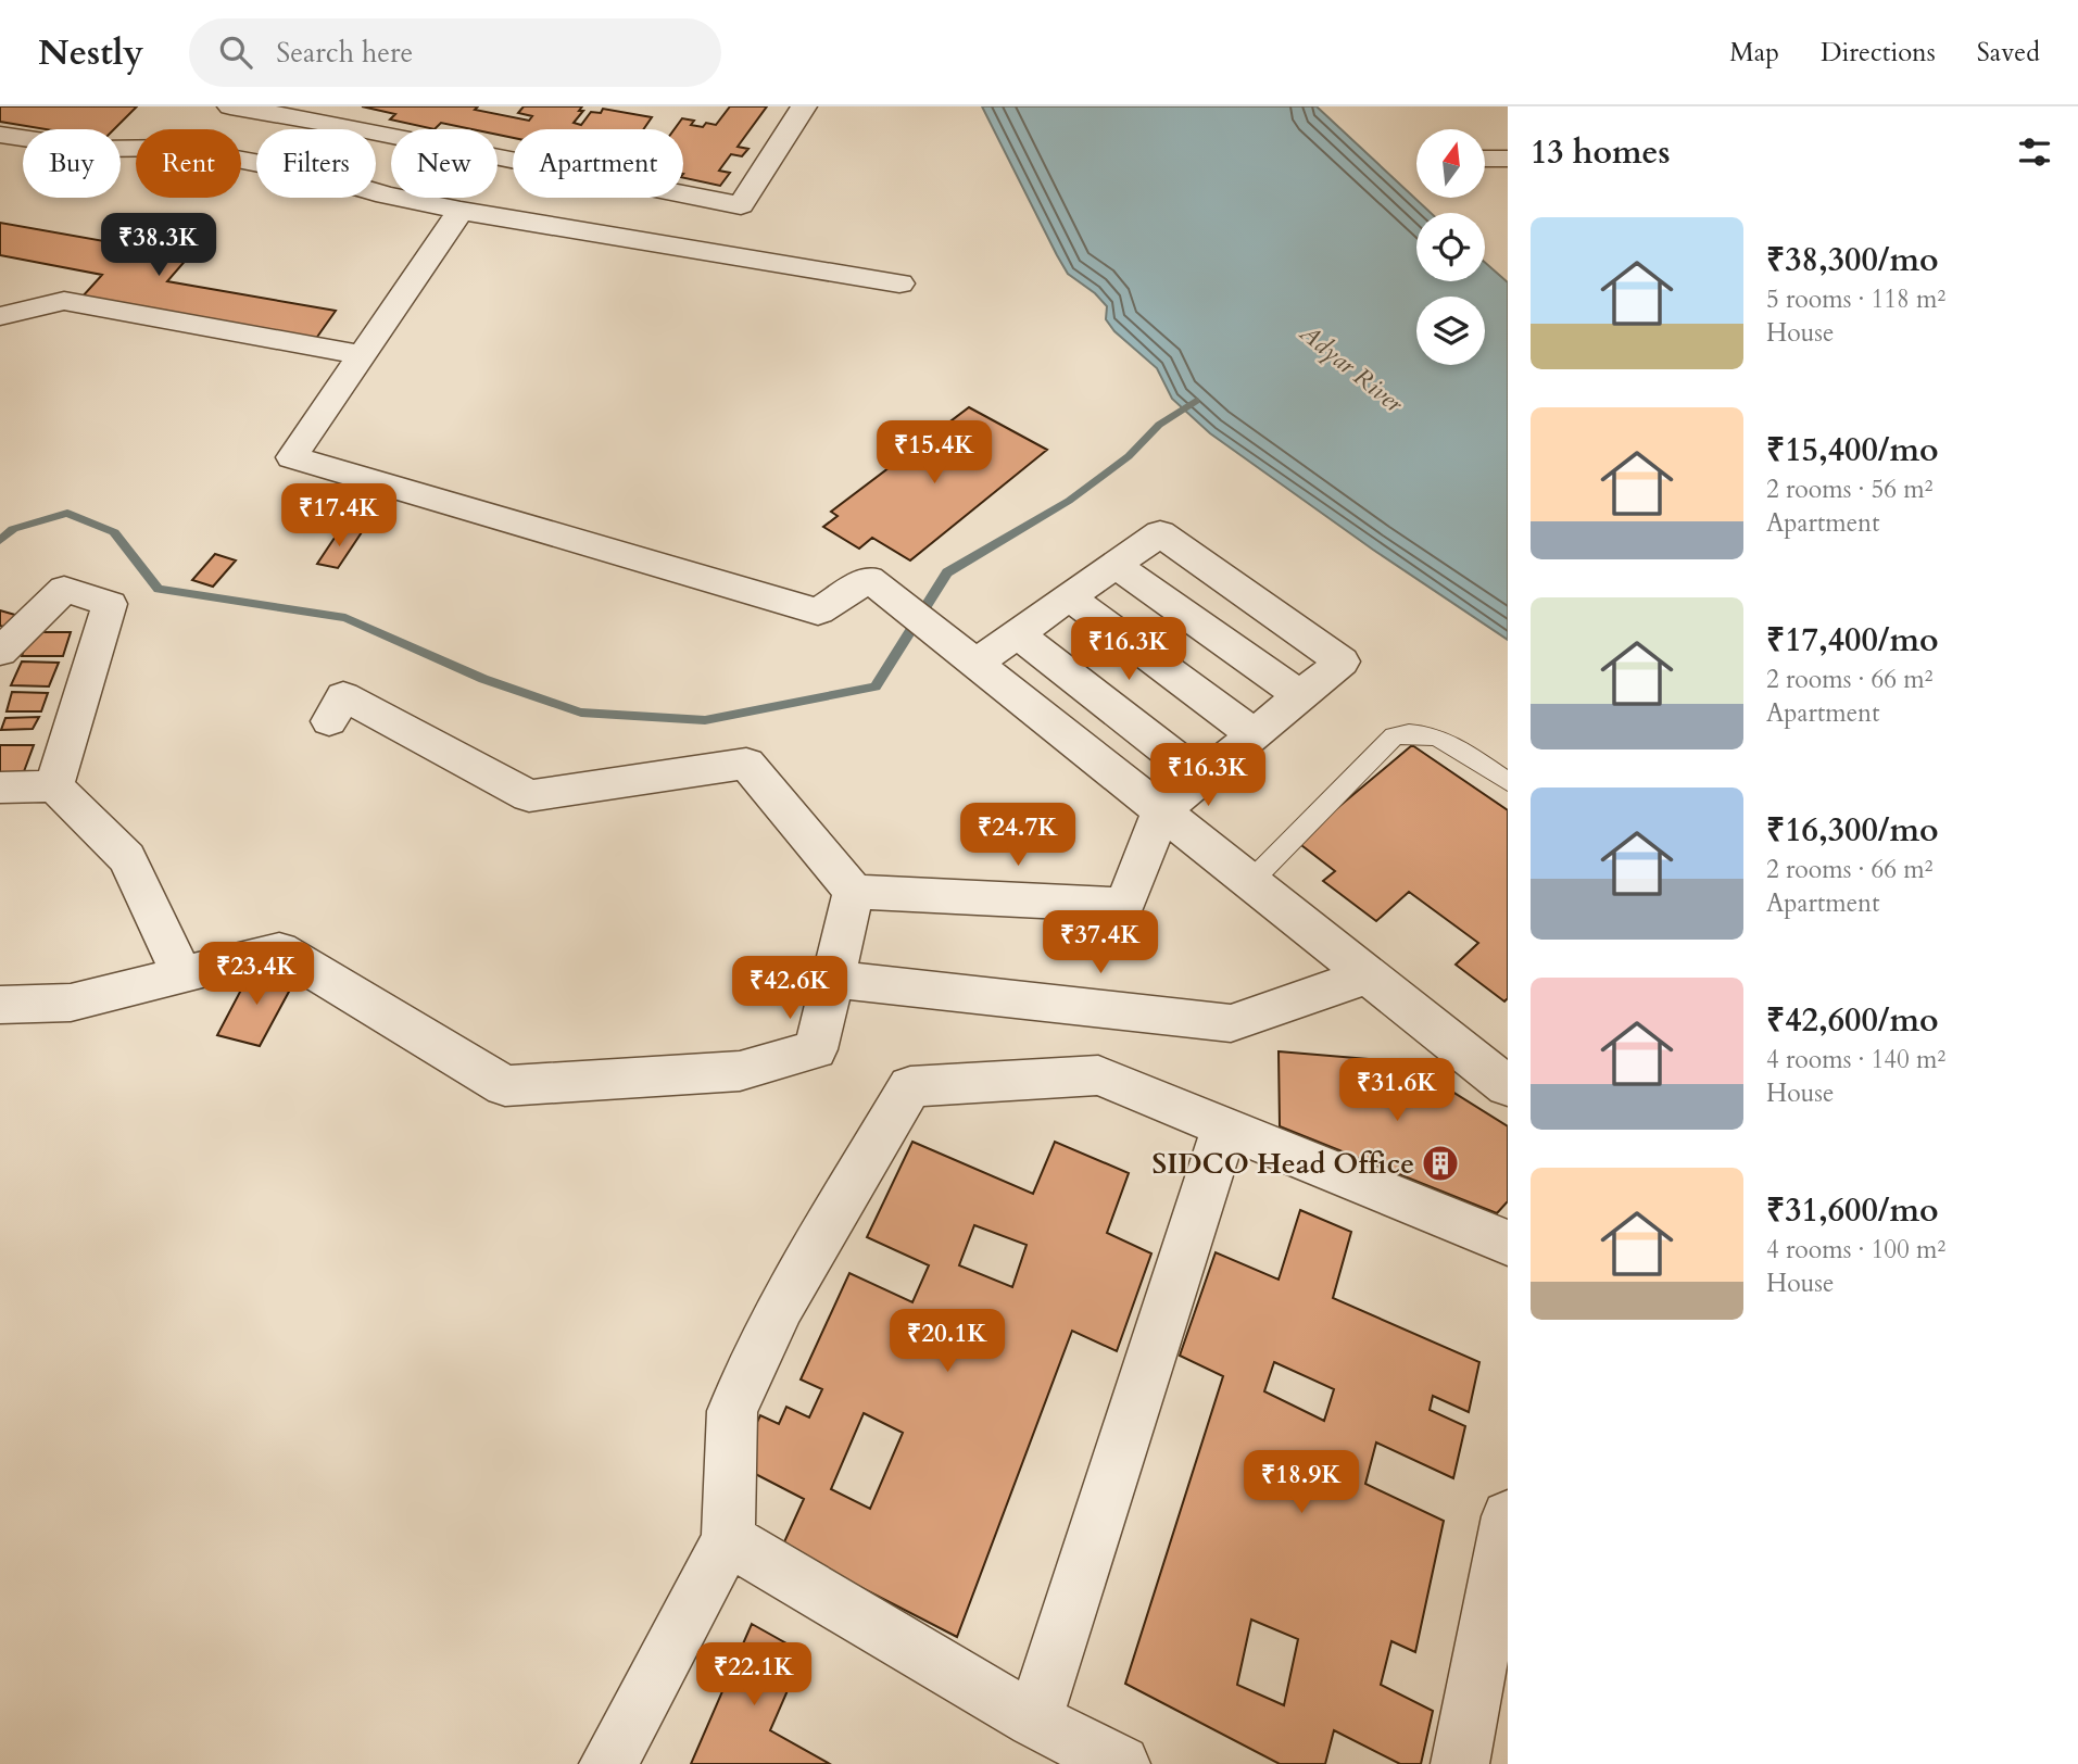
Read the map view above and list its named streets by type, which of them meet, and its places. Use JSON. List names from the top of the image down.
{
  "water": ["Adyar River"],
  "places": {
    "building": ["SIDCO Head Office"]
  },
  "north": "top",
  "page": {
    "header": "Nestly",
    "search": "Search here",
    "nav": ["Map", "Directions", "Saved"],
    "heading": "13 homes",
    "chip": [
      "Buy",
      "Rent",
      "Filters",
      "New",
      "Apartment"
    ],
    "list": [
      {
        "name": "₹38,300/mo",
        "note": "5 rooms · 118 m² · House"
      },
      {
        "name": "₹15,400/mo",
        "note": "2 rooms · 56 m² · Apartment"
      },
      {
        "name": "₹17,400/mo",
        "note": "2 rooms · 66 m² · Apartment"
      },
      {
        "name": "₹16,300/mo",
        "note": "2 rooms · 66 m² · Apartment"
      },
      {
        "name": "₹42,600/mo",
        "note": "4 rooms · 140 m² · House"
      },
      {
        "name": "₹31,600/mo",
        "note": "4 rooms · 100 m² · House"
      }
    ],
    "price": [
      "₹38.3K",
      "₹15.4K",
      "₹17.4K",
      "₹16.3K",
      "₹16.3K",
      "₹24.7K",
      "₹37.4K",
      "₹23.4K",
      "₹42.6K",
      "₹31.6K",
      "₹20.1K",
      "₹18.9K",
      "₹22.1K"
    ]
  }
}
